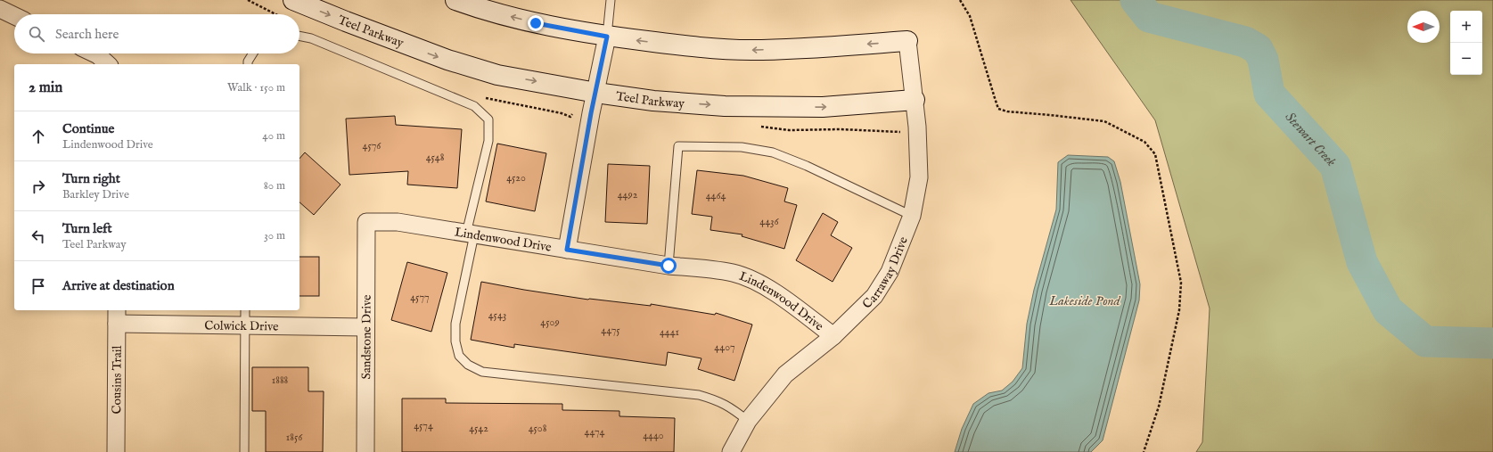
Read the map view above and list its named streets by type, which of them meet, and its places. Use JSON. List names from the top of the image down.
{
  "streets": {
    "street": [
      "Teel Parkway",
      "Lindenwood Drive",
      "Carraway Drive",
      "Colwick Drive",
      "Sandstone Drive",
      "Cousins Trail"
    ]
  },
  "crossings": [
    ["Teel Parkway", "Carraway Drive"],
    ["Lindenwood Drive", "Carraway Drive"],
    ["Lindenwood Drive", "Sandstone Drive"],
    ["Colwick Drive", "Sandstone Drive"],
    ["Colwick Drive", "Cousins Trail"]
  ],
  "water": ["Stewart Creek", "Lakeside Pond"],
  "house_numbers": [
    "4576",
    "4548",
    "4520",
    "4492",
    "4464",
    "4436",
    "4577",
    "4543",
    "4509",
    "4475",
    "4441",
    "4407",
    "1888",
    "4574",
    "4542",
    "4508",
    "4474",
    "4440",
    "1856"
  ],
  "north": "left",
  "page": {
    "map_buttons": ["+", "−"],
    "search": "Search here",
    "heading": ["2 min", "Walk · 150 m"],
    "list": [
      ["Continue", "Lindenwood Drive", "40 m"],
      ["Turn right", "Barkley Drive", "80 m"],
      ["Turn left", "Teel Parkway", "30 m"],
      "Arrive at destination"
    ]
  }
}
